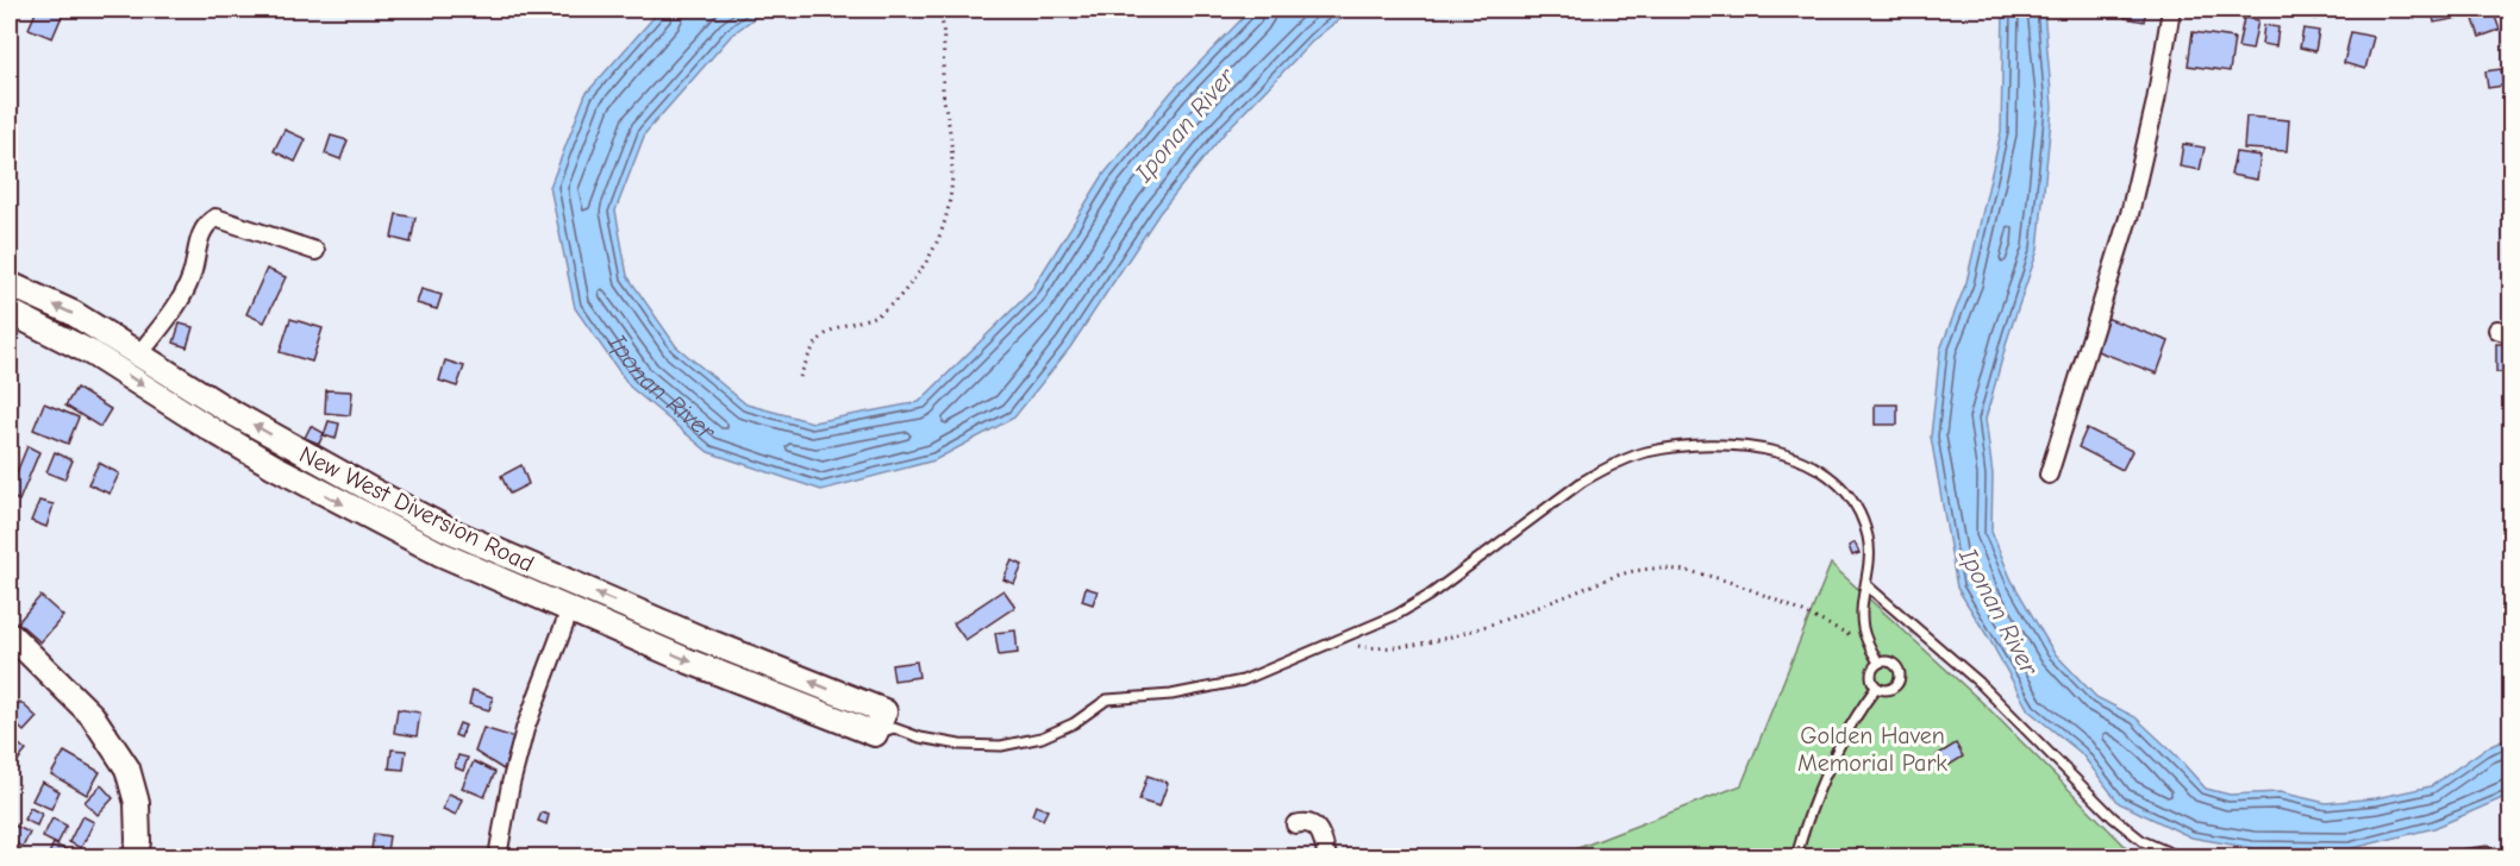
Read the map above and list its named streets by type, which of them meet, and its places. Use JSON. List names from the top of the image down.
{
  "streets": {
    "street": ["New West Diversion Road"]
  },
  "water": ["Iponan River"],
  "parks": ["Golden Haven Memorial Park"]
}
